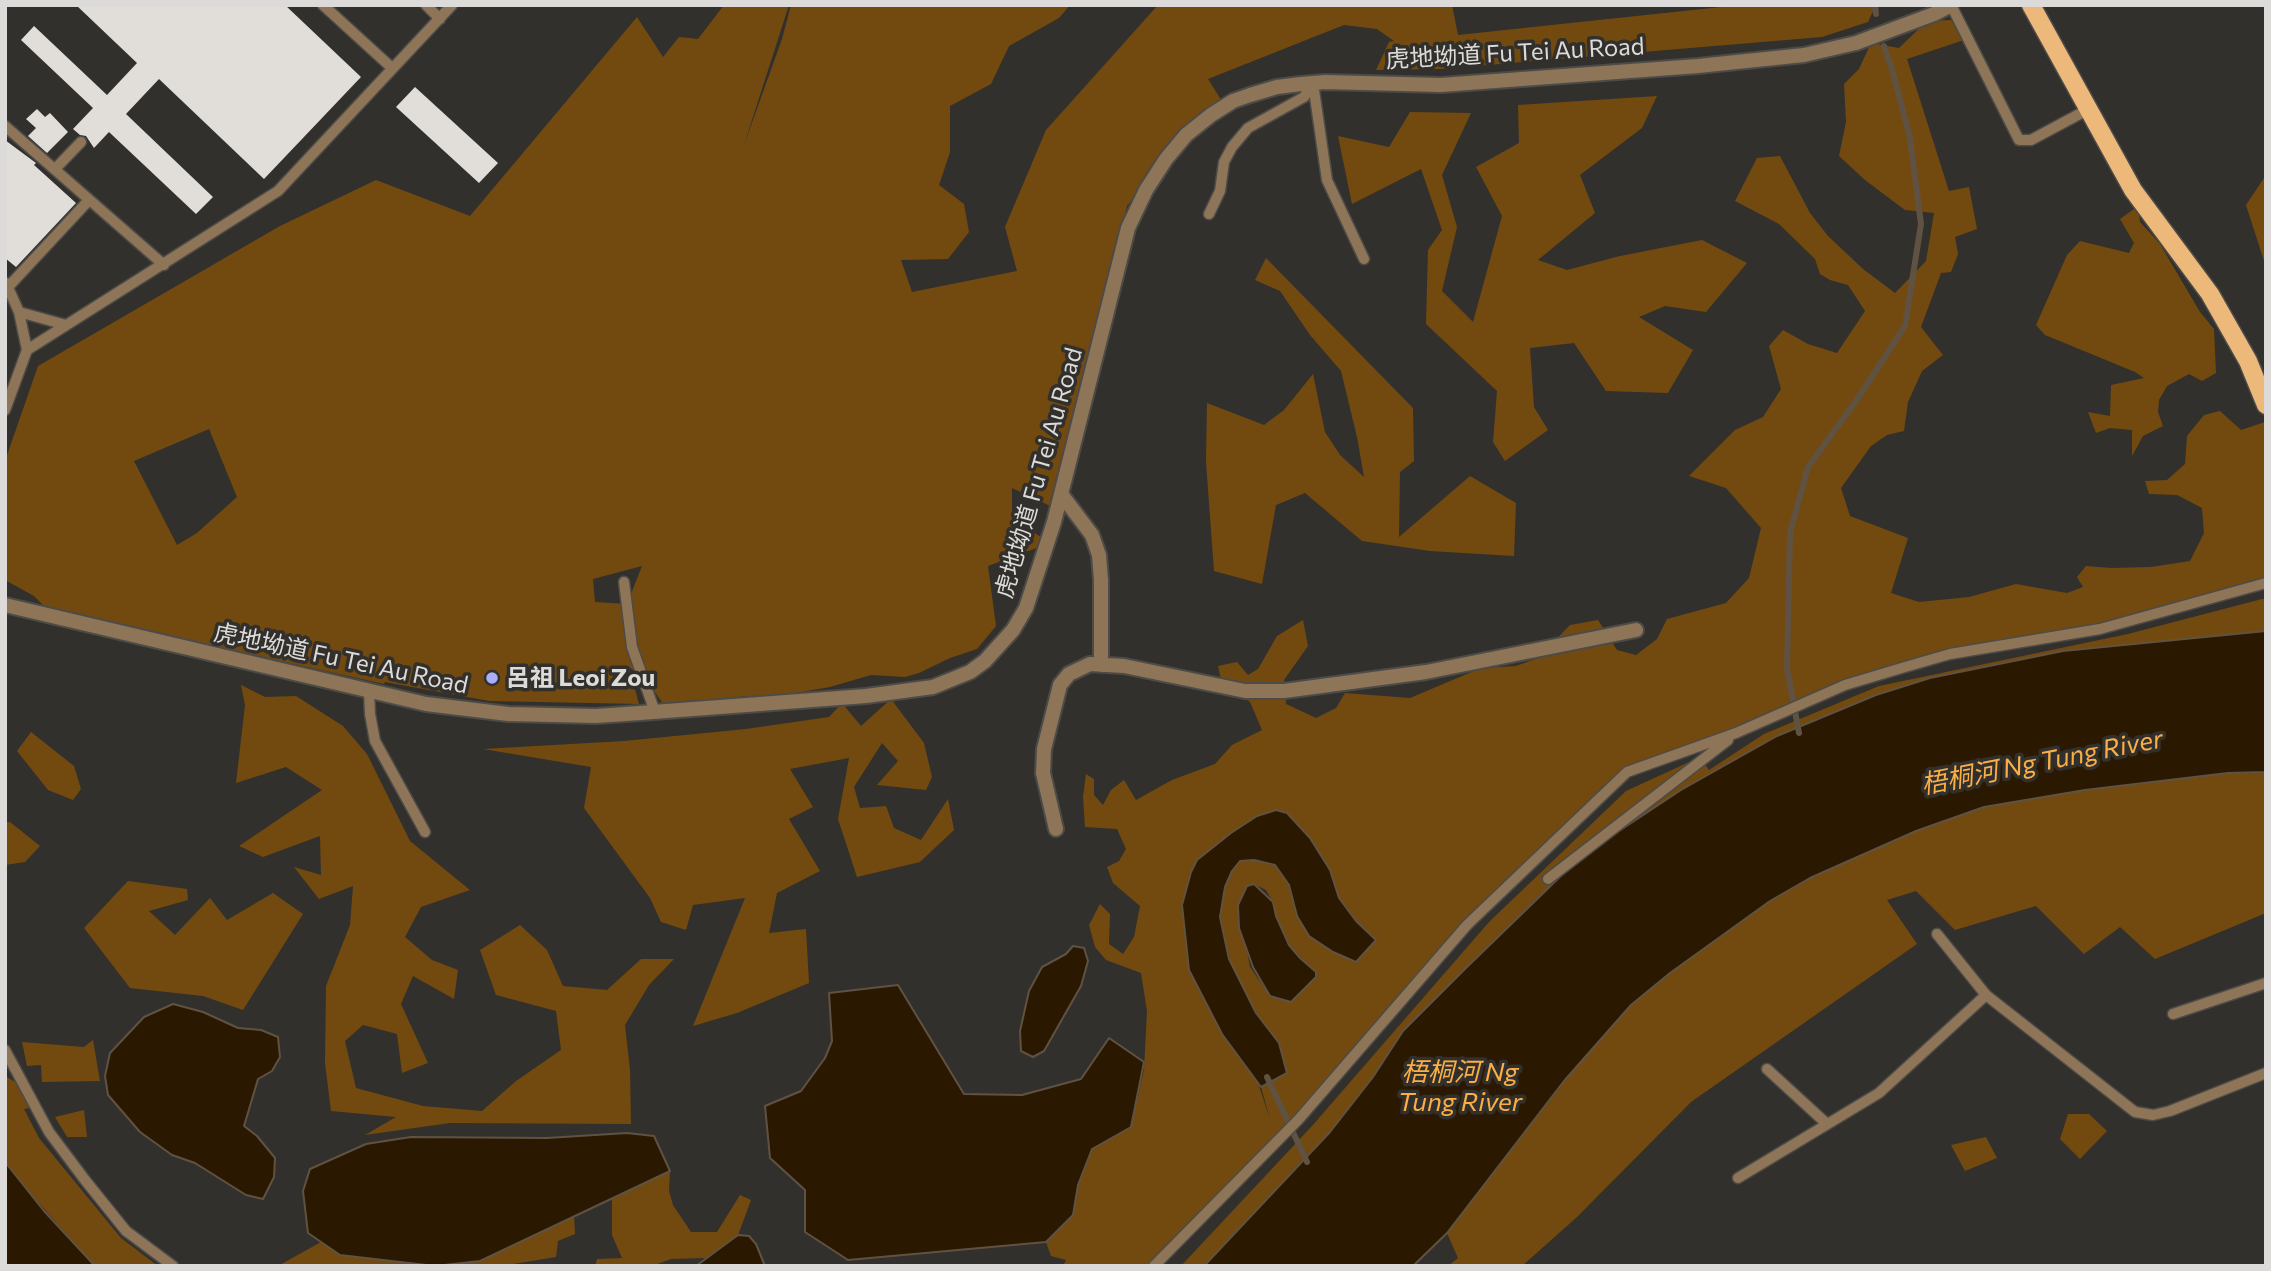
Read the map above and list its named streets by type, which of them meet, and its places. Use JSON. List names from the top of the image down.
{
  "streets": {
    "street": ["虎地坳道 Fu Tei Au Road"]
  },
  "water": ["梧桐河 Ng Tung River"],
  "places": ["呂祖 Leoi Zou"]
}
